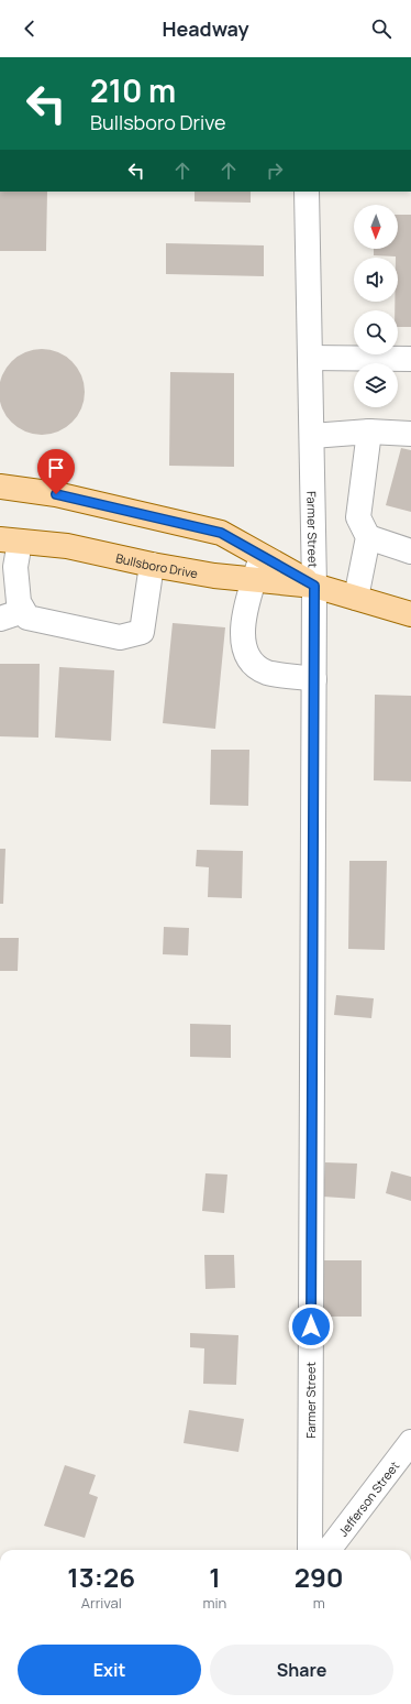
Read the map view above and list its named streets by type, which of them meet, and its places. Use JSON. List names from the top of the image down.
{
  "streets": {
    "main road": ["Bullsboro Drive"],
    "street": ["Farmer Street", "Jefferson Street"]
  },
  "crossings": [
    ["Farmer Street", "Bullsboro Drive"]
  ],
  "north": "bottom",
  "page": {
    "header": "Headway",
    "turn": ["210 m", "Bullsboro Drive"],
    "eta": [
      "13:26",
      "Arrival",
      "1",
      "min",
      "290",
      "m"
    ],
    "buttons": ["Exit", "Share"]
  }
}
